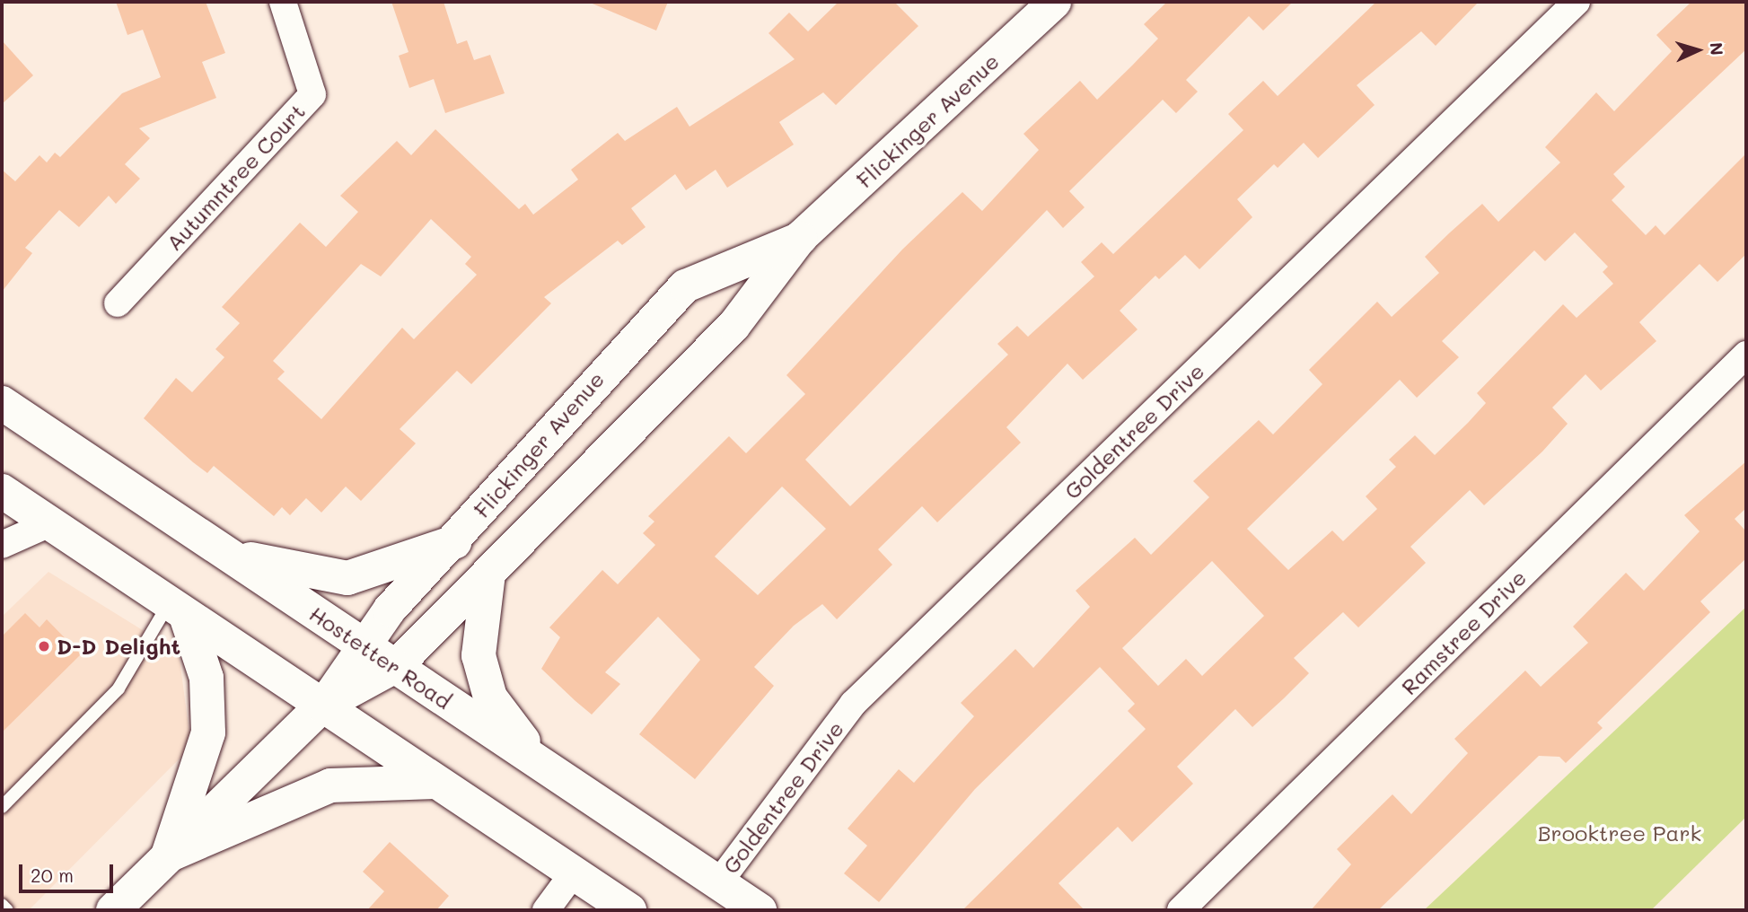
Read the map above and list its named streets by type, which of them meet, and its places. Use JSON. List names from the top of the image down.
{
  "streets": {
    "main road": ["Flickinger Avenue", "Hostetter Road"],
    "street": ["Autumntree Court", "Goldentree Drive", "Ramstree Drive"]
  },
  "crossings": [
    ["Flickinger Avenue", "Hostetter Road"],
    ["Goldentree Drive", "Hostetter Road"]
  ],
  "parks": ["Brooktree Park"],
  "places": ["D-D Delight"],
  "scale_bar": "20 m",
  "north": "right"
}
